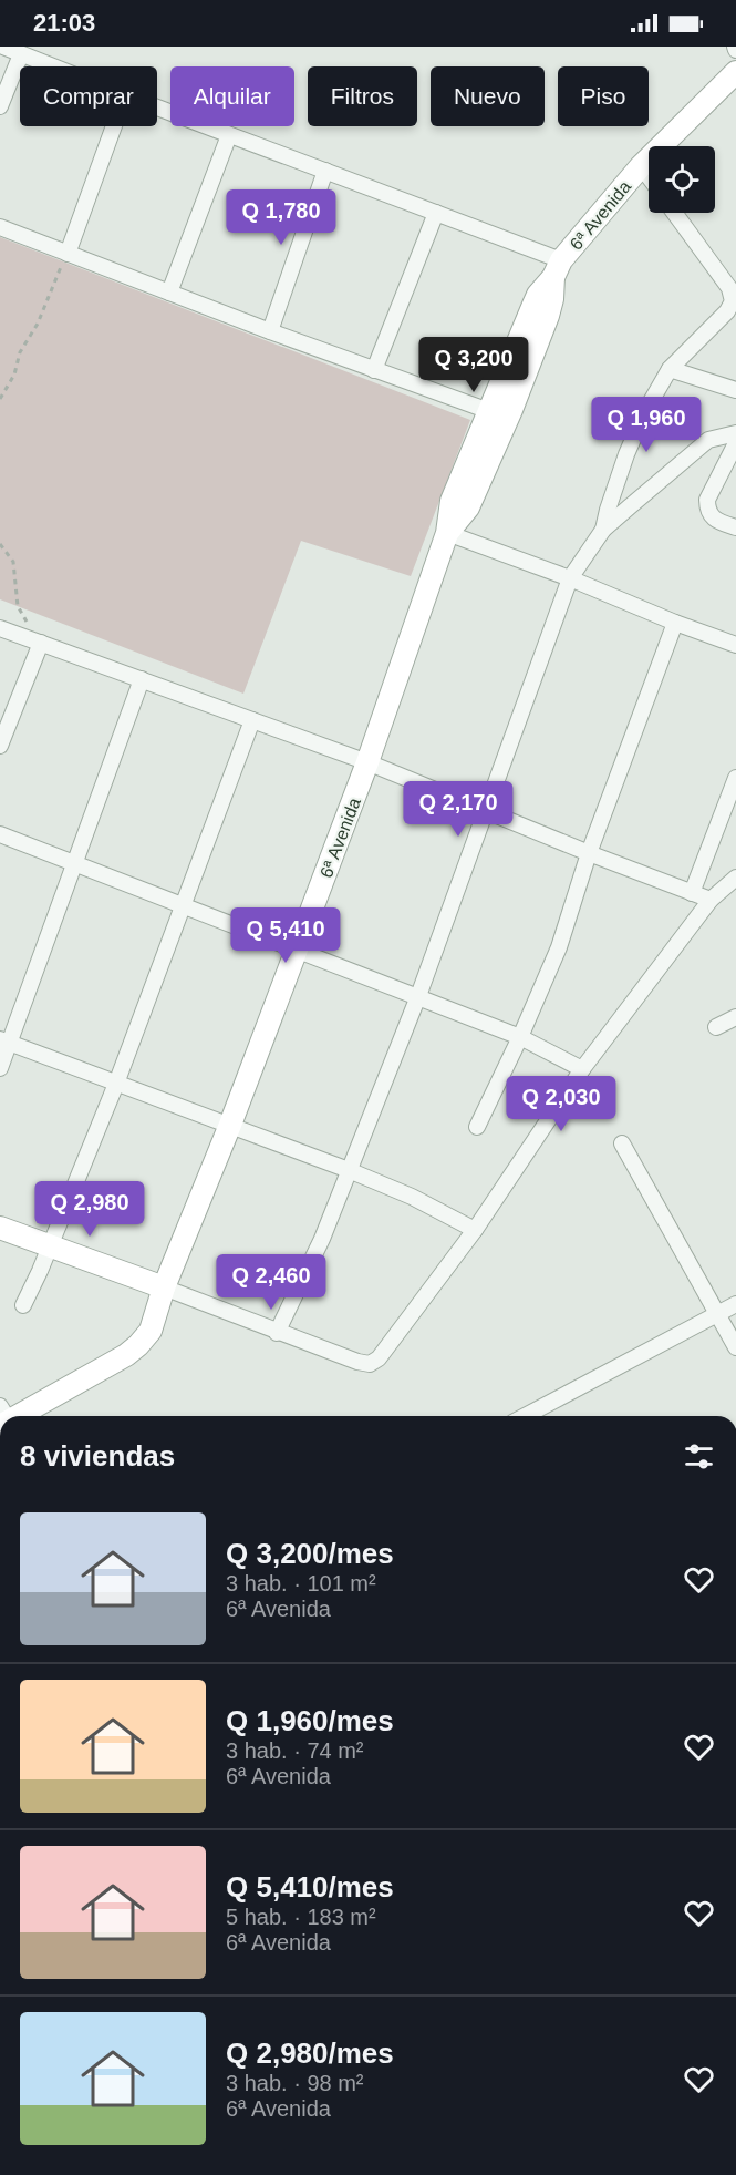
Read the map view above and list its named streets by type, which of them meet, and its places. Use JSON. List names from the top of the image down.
{
  "streets": {
    "street": ["6ª Avenida"]
  },
  "page": {
    "status": "21:03",
    "chip": [
      "Comprar",
      "Alquilar",
      "Filtros",
      "Nuevo",
      "Piso"
    ],
    "price": [
      "Q 1,780",
      "Q 3,200",
      "Q 1,960",
      "Q 2,170",
      "Q 5,410",
      "Q 2,030",
      "Q 2,980",
      "Q 2,460"
    ],
    "heading": "8 viviendas",
    "list": [
      {
        "name": "Q 3,200/mes",
        "note": "3 hab. · 101 m² · 6ª Avenida"
      },
      {
        "name": "Q 1,960/mes",
        "note": "3 hab. · 74 m² · 6ª Avenida"
      },
      {
        "name": "Q 5,410/mes",
        "note": "5 hab. · 183 m² · 6ª Avenida"
      },
      {
        "name": "Q 2,980/mes",
        "note": "3 hab. · 98 m² · 6ª Avenida"
      }
    ]
  }
}
